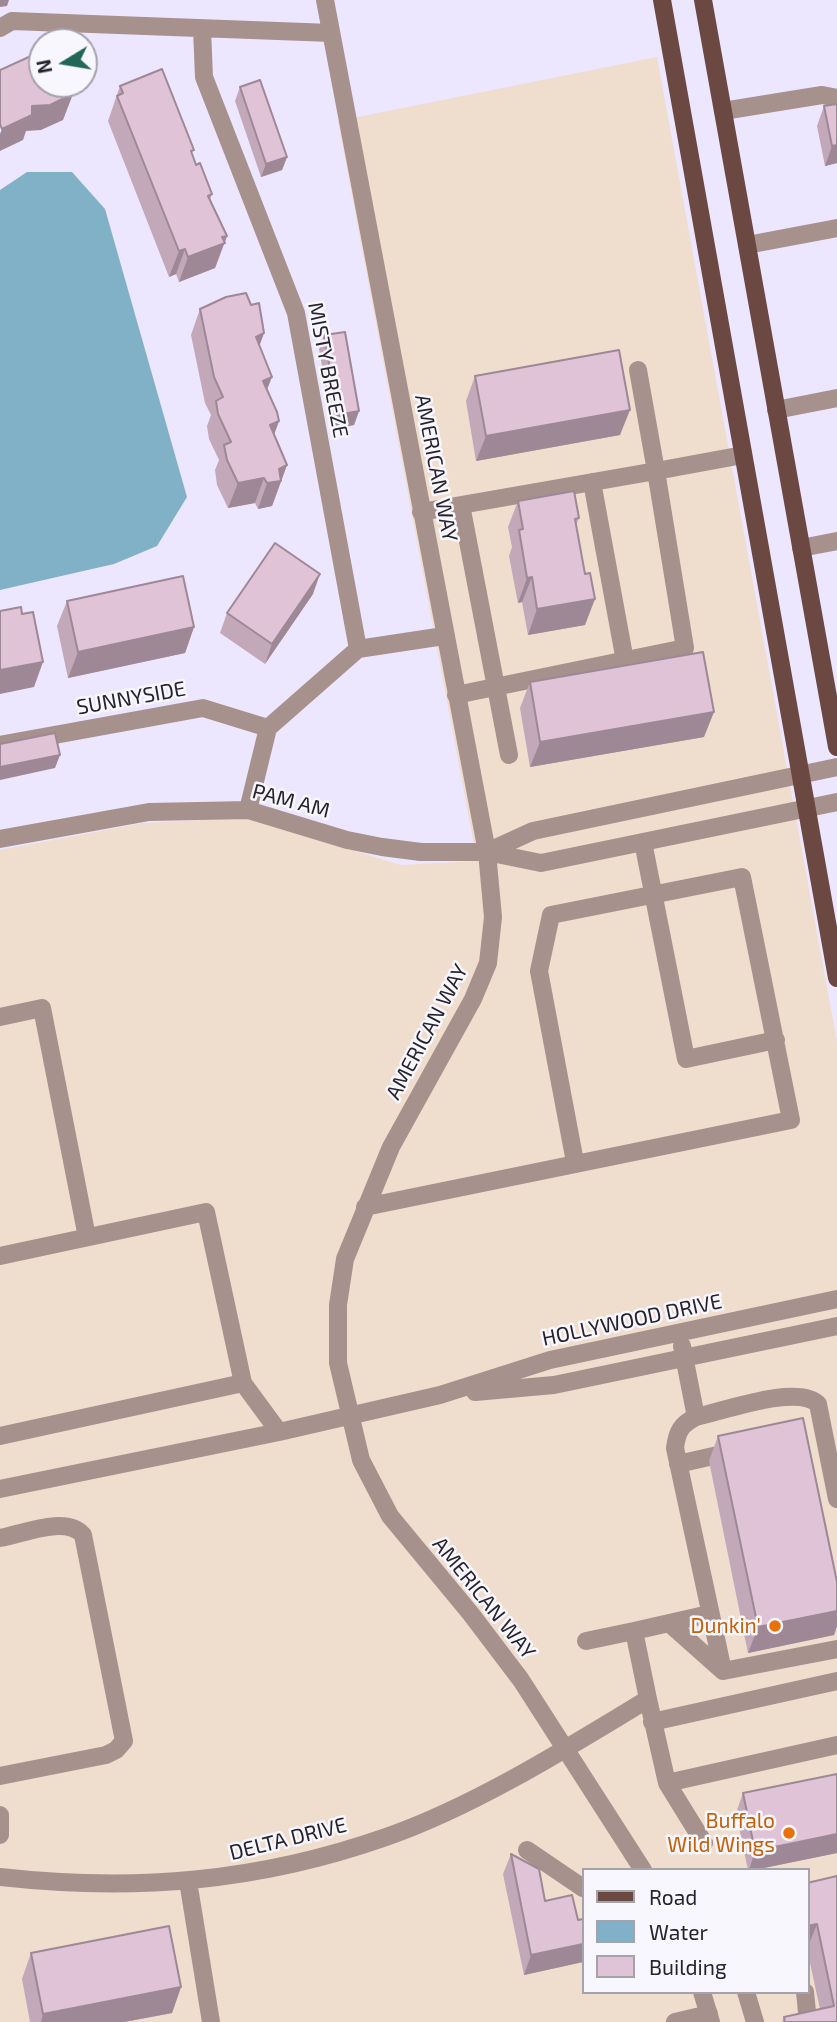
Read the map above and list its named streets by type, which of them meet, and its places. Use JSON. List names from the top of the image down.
{
  "streets": {
    "street": [
      "MISTY BREEZE",
      "AMERICAN WAY",
      "SUNNYSIDE",
      "PAM AM",
      "HOLLYWOOD DRIVE",
      "DELTA DRIVE"
    ]
  },
  "crossings": [
    ["AMERICAN WAY", "PAM AM"],
    ["AMERICAN WAY", "HOLLYWOOD DRIVE"],
    ["AMERICAN WAY", "DELTA DRIVE"]
  ],
  "places": ["Dunkin'", "Buffalo Wild Wings"],
  "legend": ["Road", "Water", "Building"],
  "north": "left"
}
